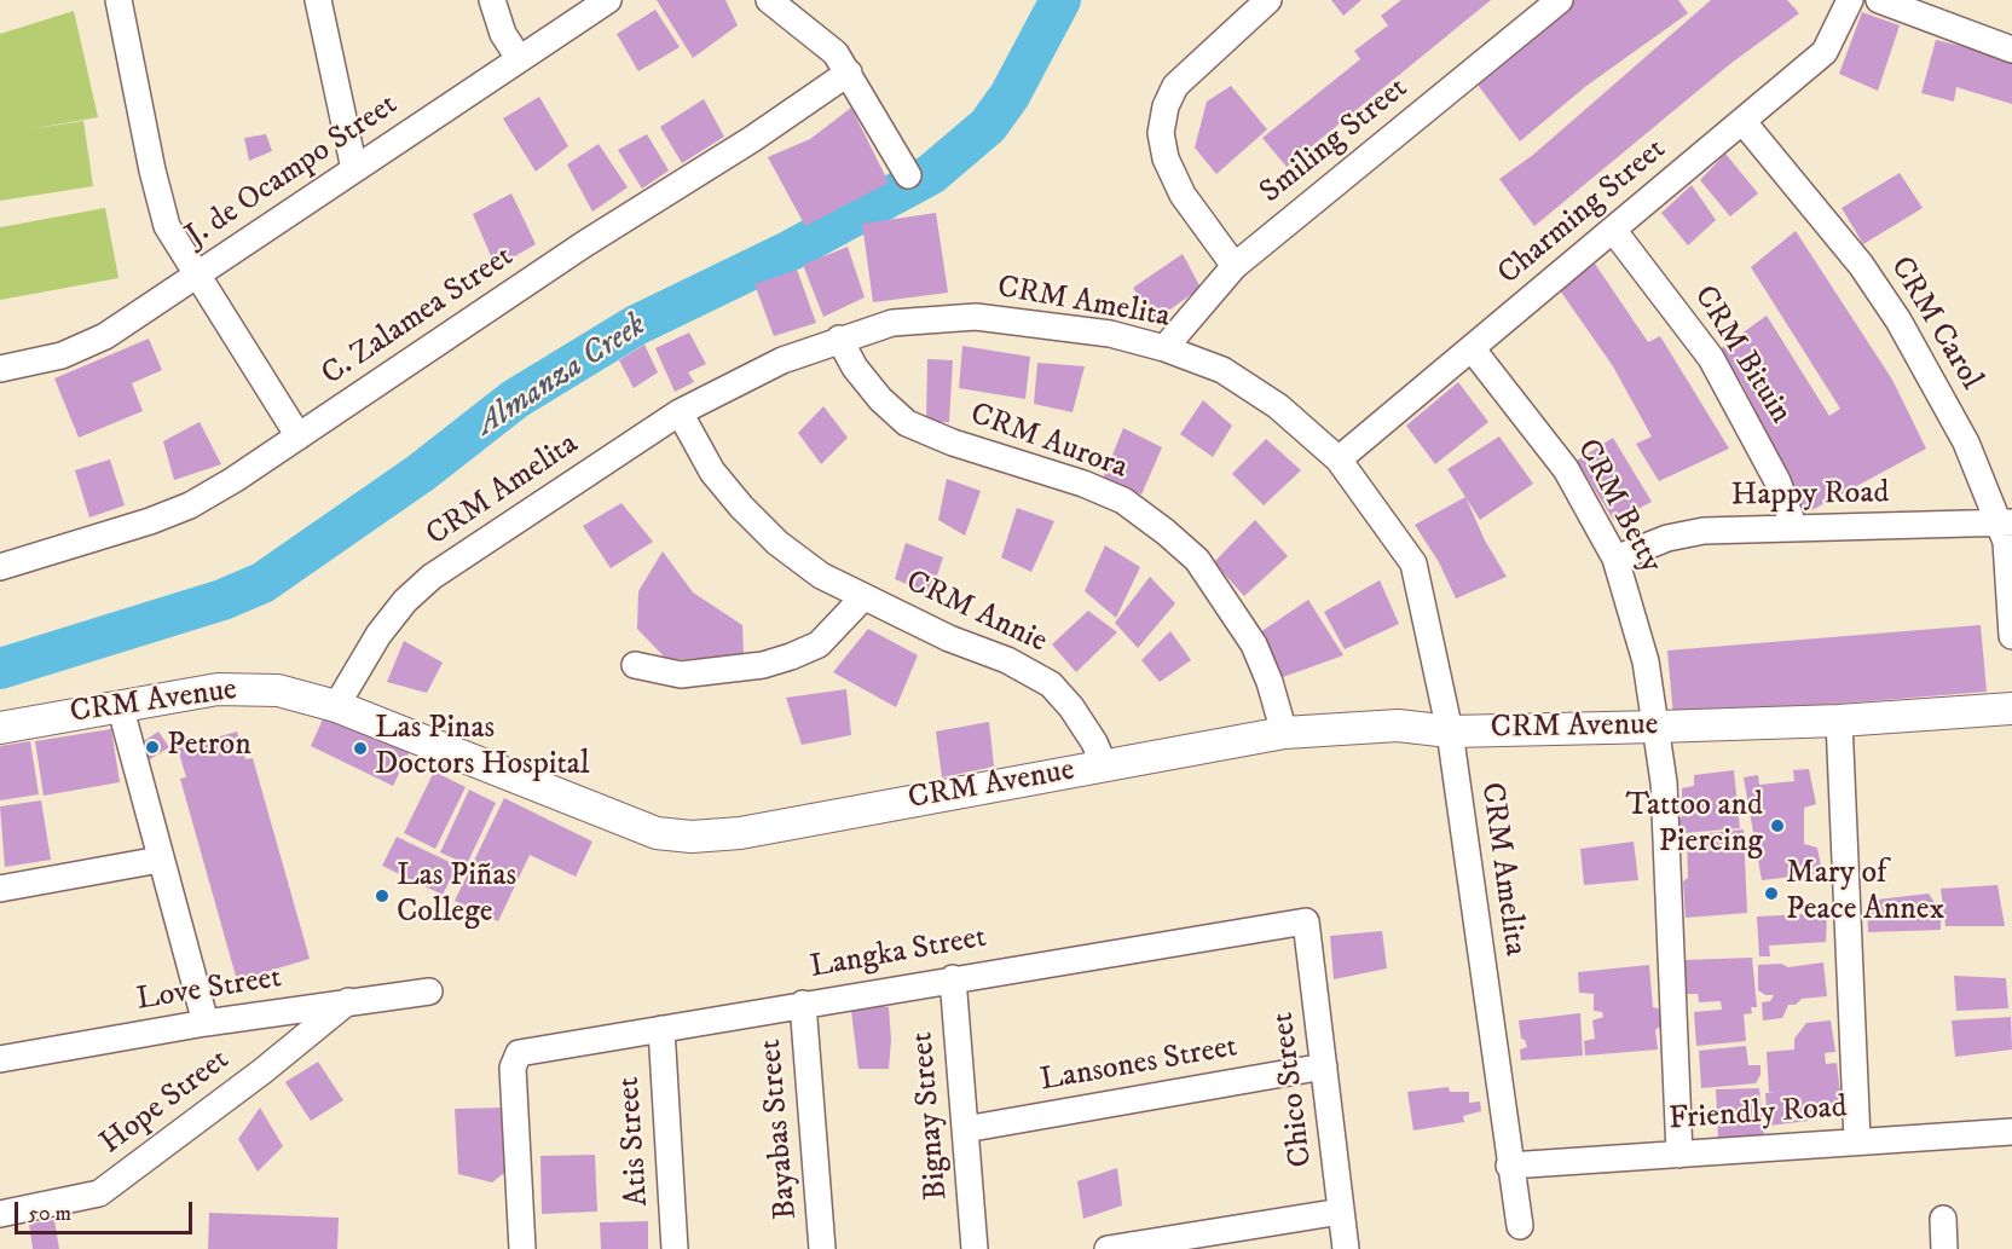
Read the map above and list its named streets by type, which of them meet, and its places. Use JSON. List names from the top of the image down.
{
  "streets": {
    "street": [
      "Smiling Street",
      "J. de Ocampo Street",
      "Charming Street",
      "CRM Amelita",
      "C. Zalamea Street",
      "CRM Carol",
      "CRM Bituin",
      "CRM Aurora",
      "Happy Road",
      "CRM Betty",
      "CRM Annie",
      "CRM Avenue",
      "Langka Street",
      "Love Street",
      "Lansones Street",
      "Chico Street",
      "Hope Street",
      "Friendly Road",
      "Bignay Street",
      "Bayabas Street",
      "Atis Street"
    ]
  },
  "crossings": [
    ["Smiling Street", "CRM Amelita"],
    ["Charming Street", "CRM Amelita"],
    ["Charming Street", "CRM Carol"],
    ["Charming Street", "CRM Bituin"],
    ["Charming Street", "CRM Betty"],
    ["CRM Amelita", "CRM Aurora"],
    ["CRM Amelita", "CRM Annie"],
    ["CRM Amelita", "CRM Avenue"],
    ["CRM Amelita", "Friendly Road"],
    ["CRM Carol", "Happy Road"],
    ["CRM Bituin", "Happy Road"],
    ["CRM Aurora", "CRM Avenue"],
    ["Happy Road", "CRM Betty"],
    ["CRM Betty", "CRM Avenue"],
    ["CRM Betty", "Friendly Road"],
    ["CRM Annie", "CRM Avenue"],
    ["Langka Street", "Chico Street"],
    ["Langka Street", "Bignay Street"],
    ["Langka Street", "Bayabas Street"],
    ["Langka Street", "Atis Street"],
    ["Love Street", "Hope Street"],
    ["Lansones Street", "Chico Street"],
    ["Lansones Street", "Bignay Street"]
  ],
  "water": ["Almanza Creek"],
  "places": [
    "Petron",
    "Las Pinas Doctors Hospital",
    "Tattoo and Piercing",
    "Mary of Peace Annex",
    "Las Piñas College"
  ],
  "scale_bar": "50 m"
}
